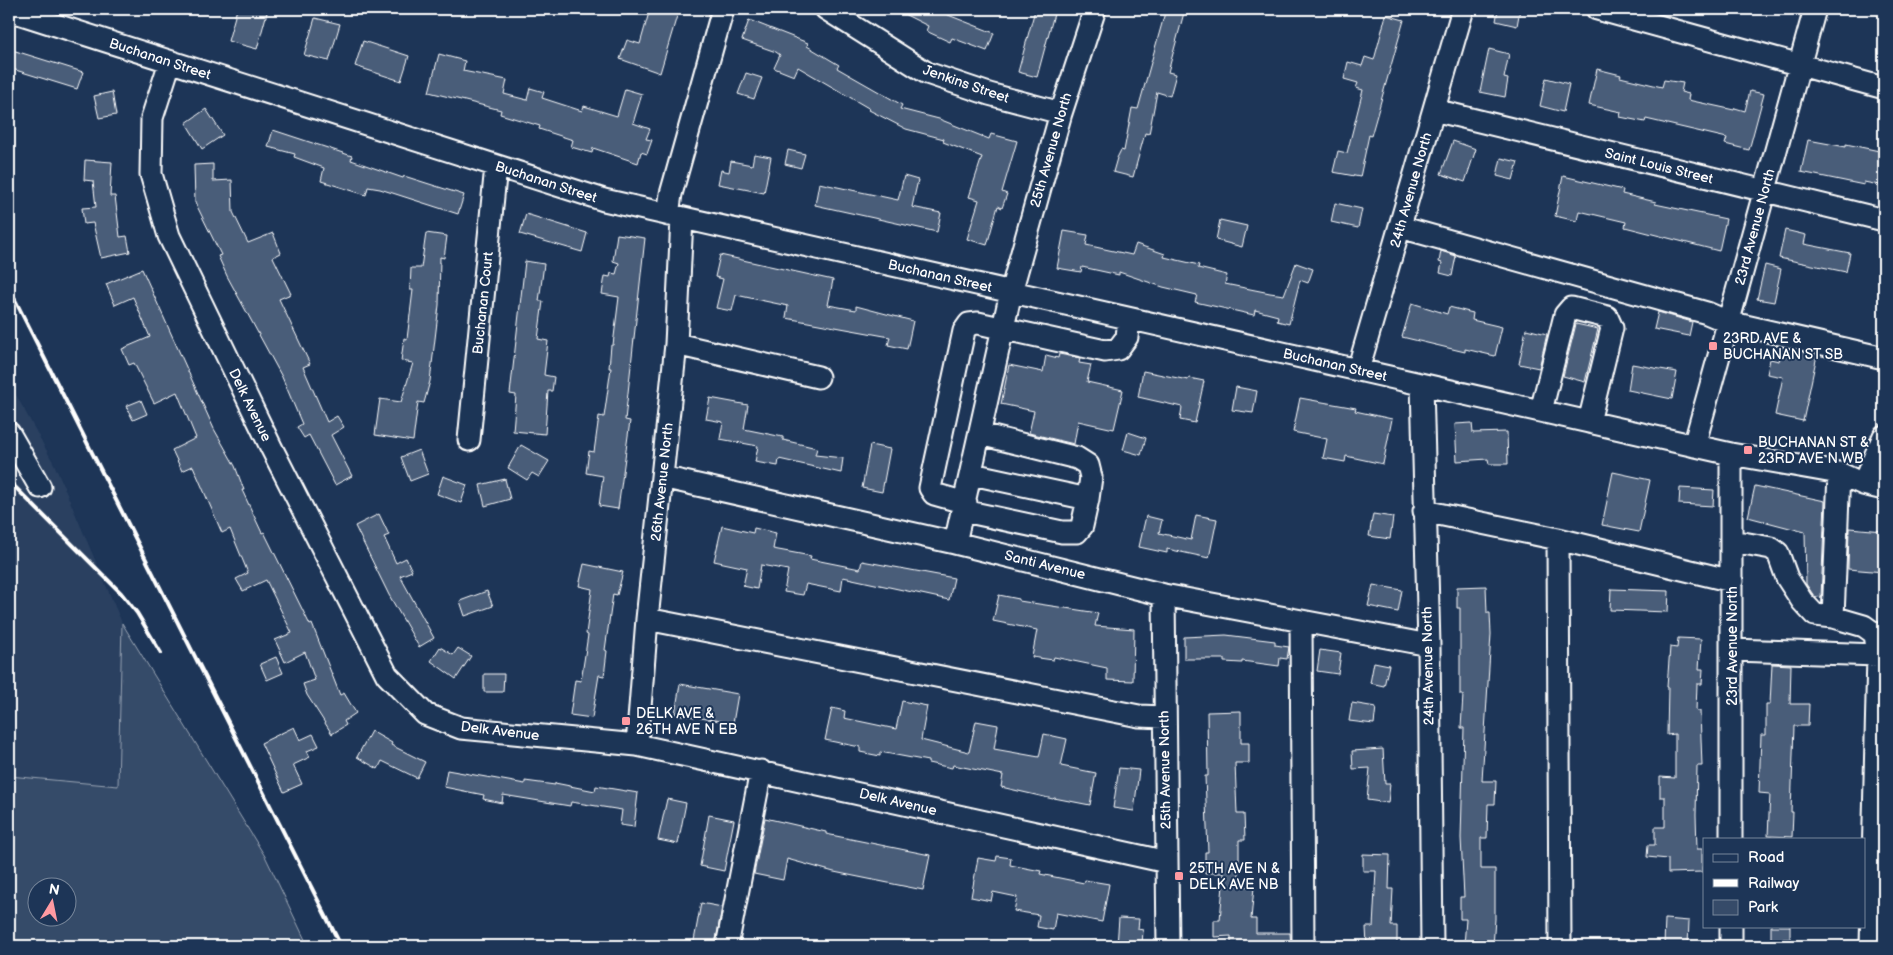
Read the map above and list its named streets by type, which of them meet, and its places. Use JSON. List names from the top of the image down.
{
  "streets": {
    "street": [
      "Buchanan Street",
      "Jenkins Street",
      "25th Avenue North",
      "Saint Louis Street",
      "24th Avenue North",
      "23rd Avenue North",
      "Buchanan Court",
      "Delk Avenue",
      "26th Avenue North",
      "Santi Avenue"
    ]
  },
  "crossings": [
    ["Buchanan Street", "25th Avenue North"],
    ["Buchanan Street", "24th Avenue North"],
    ["Buchanan Street", "23rd Avenue North"],
    ["Buchanan Street", "Buchanan Court"],
    ["Buchanan Street", "Delk Avenue"],
    ["Buchanan Street", "26th Avenue North"],
    ["Jenkins Street", "25th Avenue North"],
    ["25th Avenue North", "Delk Avenue"],
    ["25th Avenue North", "Santi Avenue"],
    ["Saint Louis Street", "24th Avenue North"],
    ["Saint Louis Street", "23rd Avenue North"],
    ["24th Avenue North", "Santi Avenue"],
    ["Delk Avenue", "26th Avenue North"],
    ["26th Avenue North", "Santi Avenue"]
  ],
  "places": {
    "transit": [
      "23RD AVE & BUCHANAN ST SB",
      "BUCHANAN ST & 23RD AVE N WB",
      "DELK AVE & 26TH AVE N EB",
      "25TH AVE N & DELK AVE NB"
    ]
  },
  "legend": ["Road", "Railway", "Park"],
  "north": "top"
}
